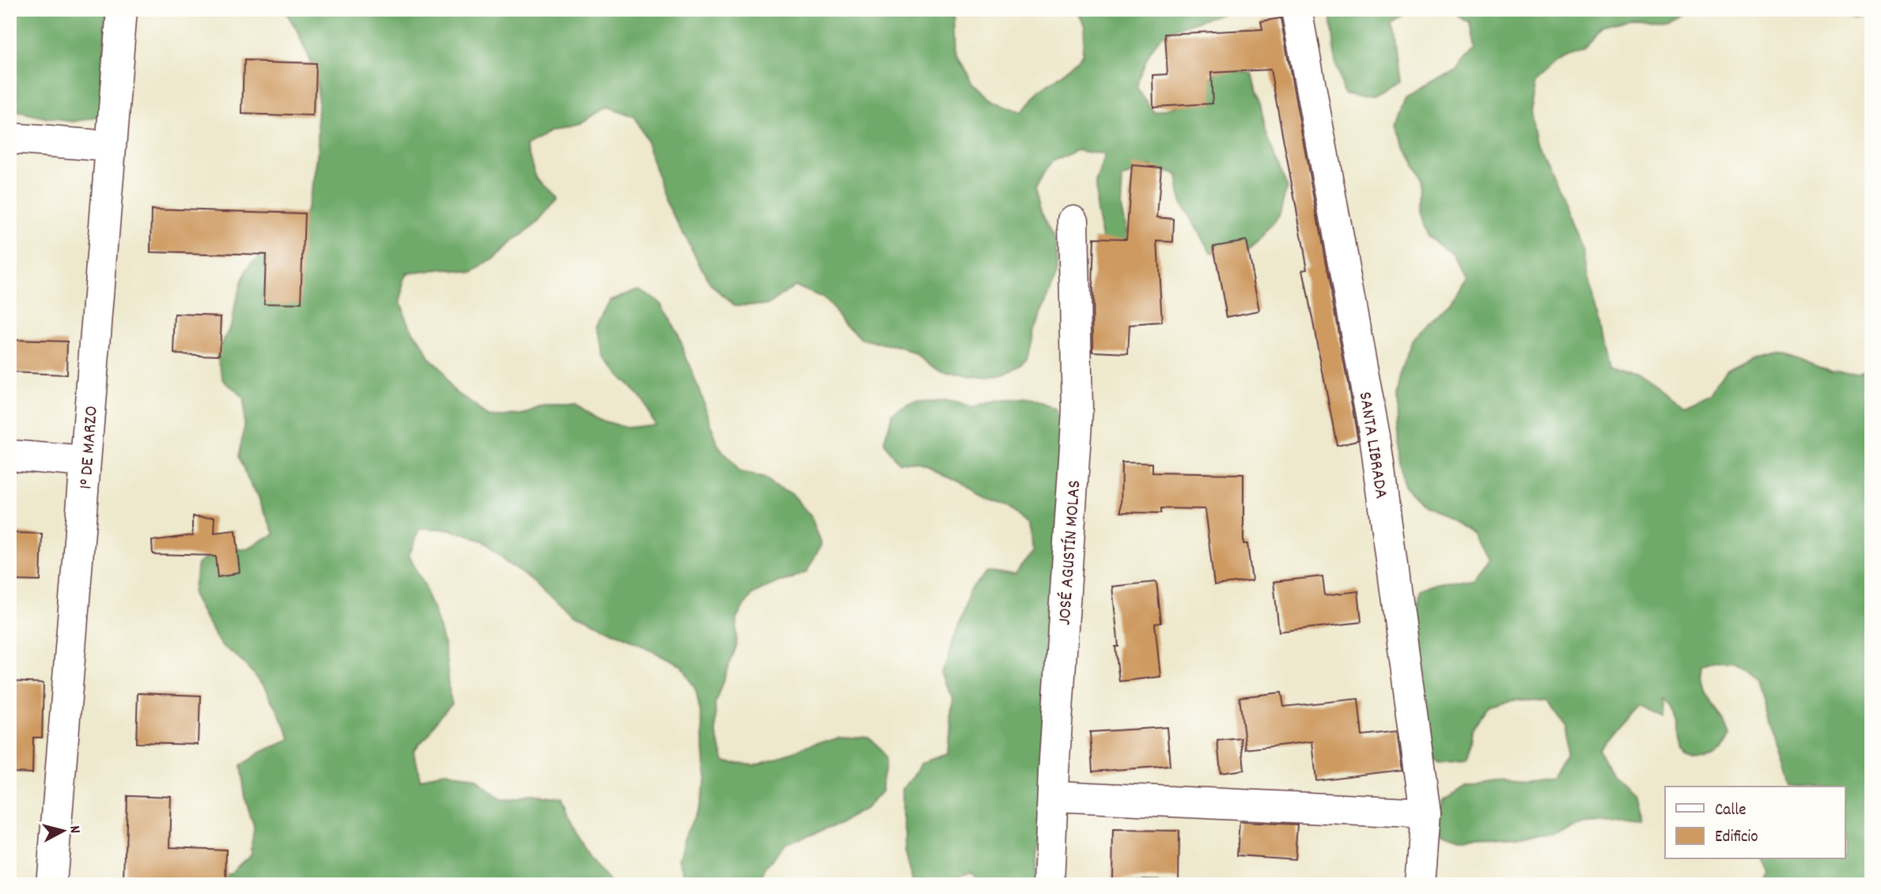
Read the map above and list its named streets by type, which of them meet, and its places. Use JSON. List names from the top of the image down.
{
  "streets": {
    "street": ["SANTA LIBRADA", "1° DE MARZO", "JOSÉ AGUSTÍN MOLAS"]
  },
  "legend": ["Calle", "Edificio"],
  "north": "right"
}
